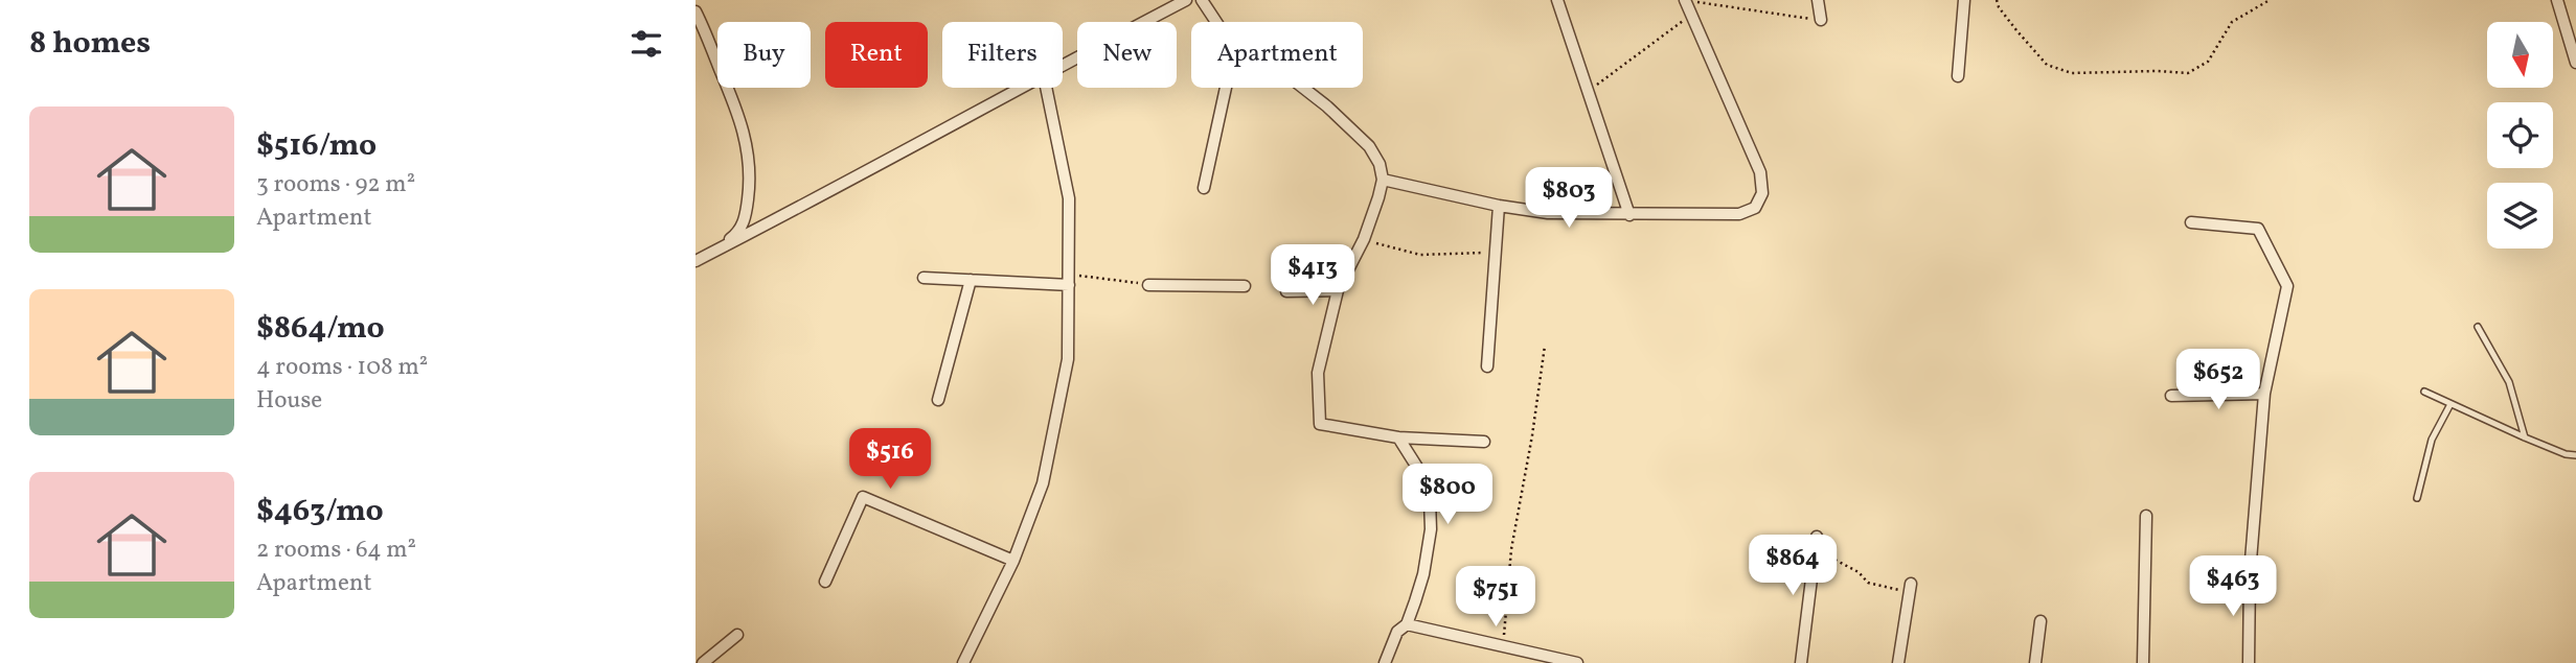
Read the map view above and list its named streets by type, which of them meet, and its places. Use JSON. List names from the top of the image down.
{
  "north": "bottom",
  "page": {
    "heading": "8 homes",
    "chip": [
      "Buy",
      "Rent",
      "Filters",
      "New",
      "Apartment"
    ],
    "list": [
      {
        "name": "$516/mo",
        "note": "3 rooms · 92 m² · Apartment"
      },
      {
        "name": "$864/mo",
        "note": "4 rooms · 108 m² · House"
      },
      {
        "name": "$463/mo",
        "note": "2 rooms · 64 m² · Apartment"
      }
    ],
    "price": [
      "$803",
      "$413",
      "$652",
      "$516",
      "$800",
      "$864",
      "$463",
      "$751"
    ]
  }
}
